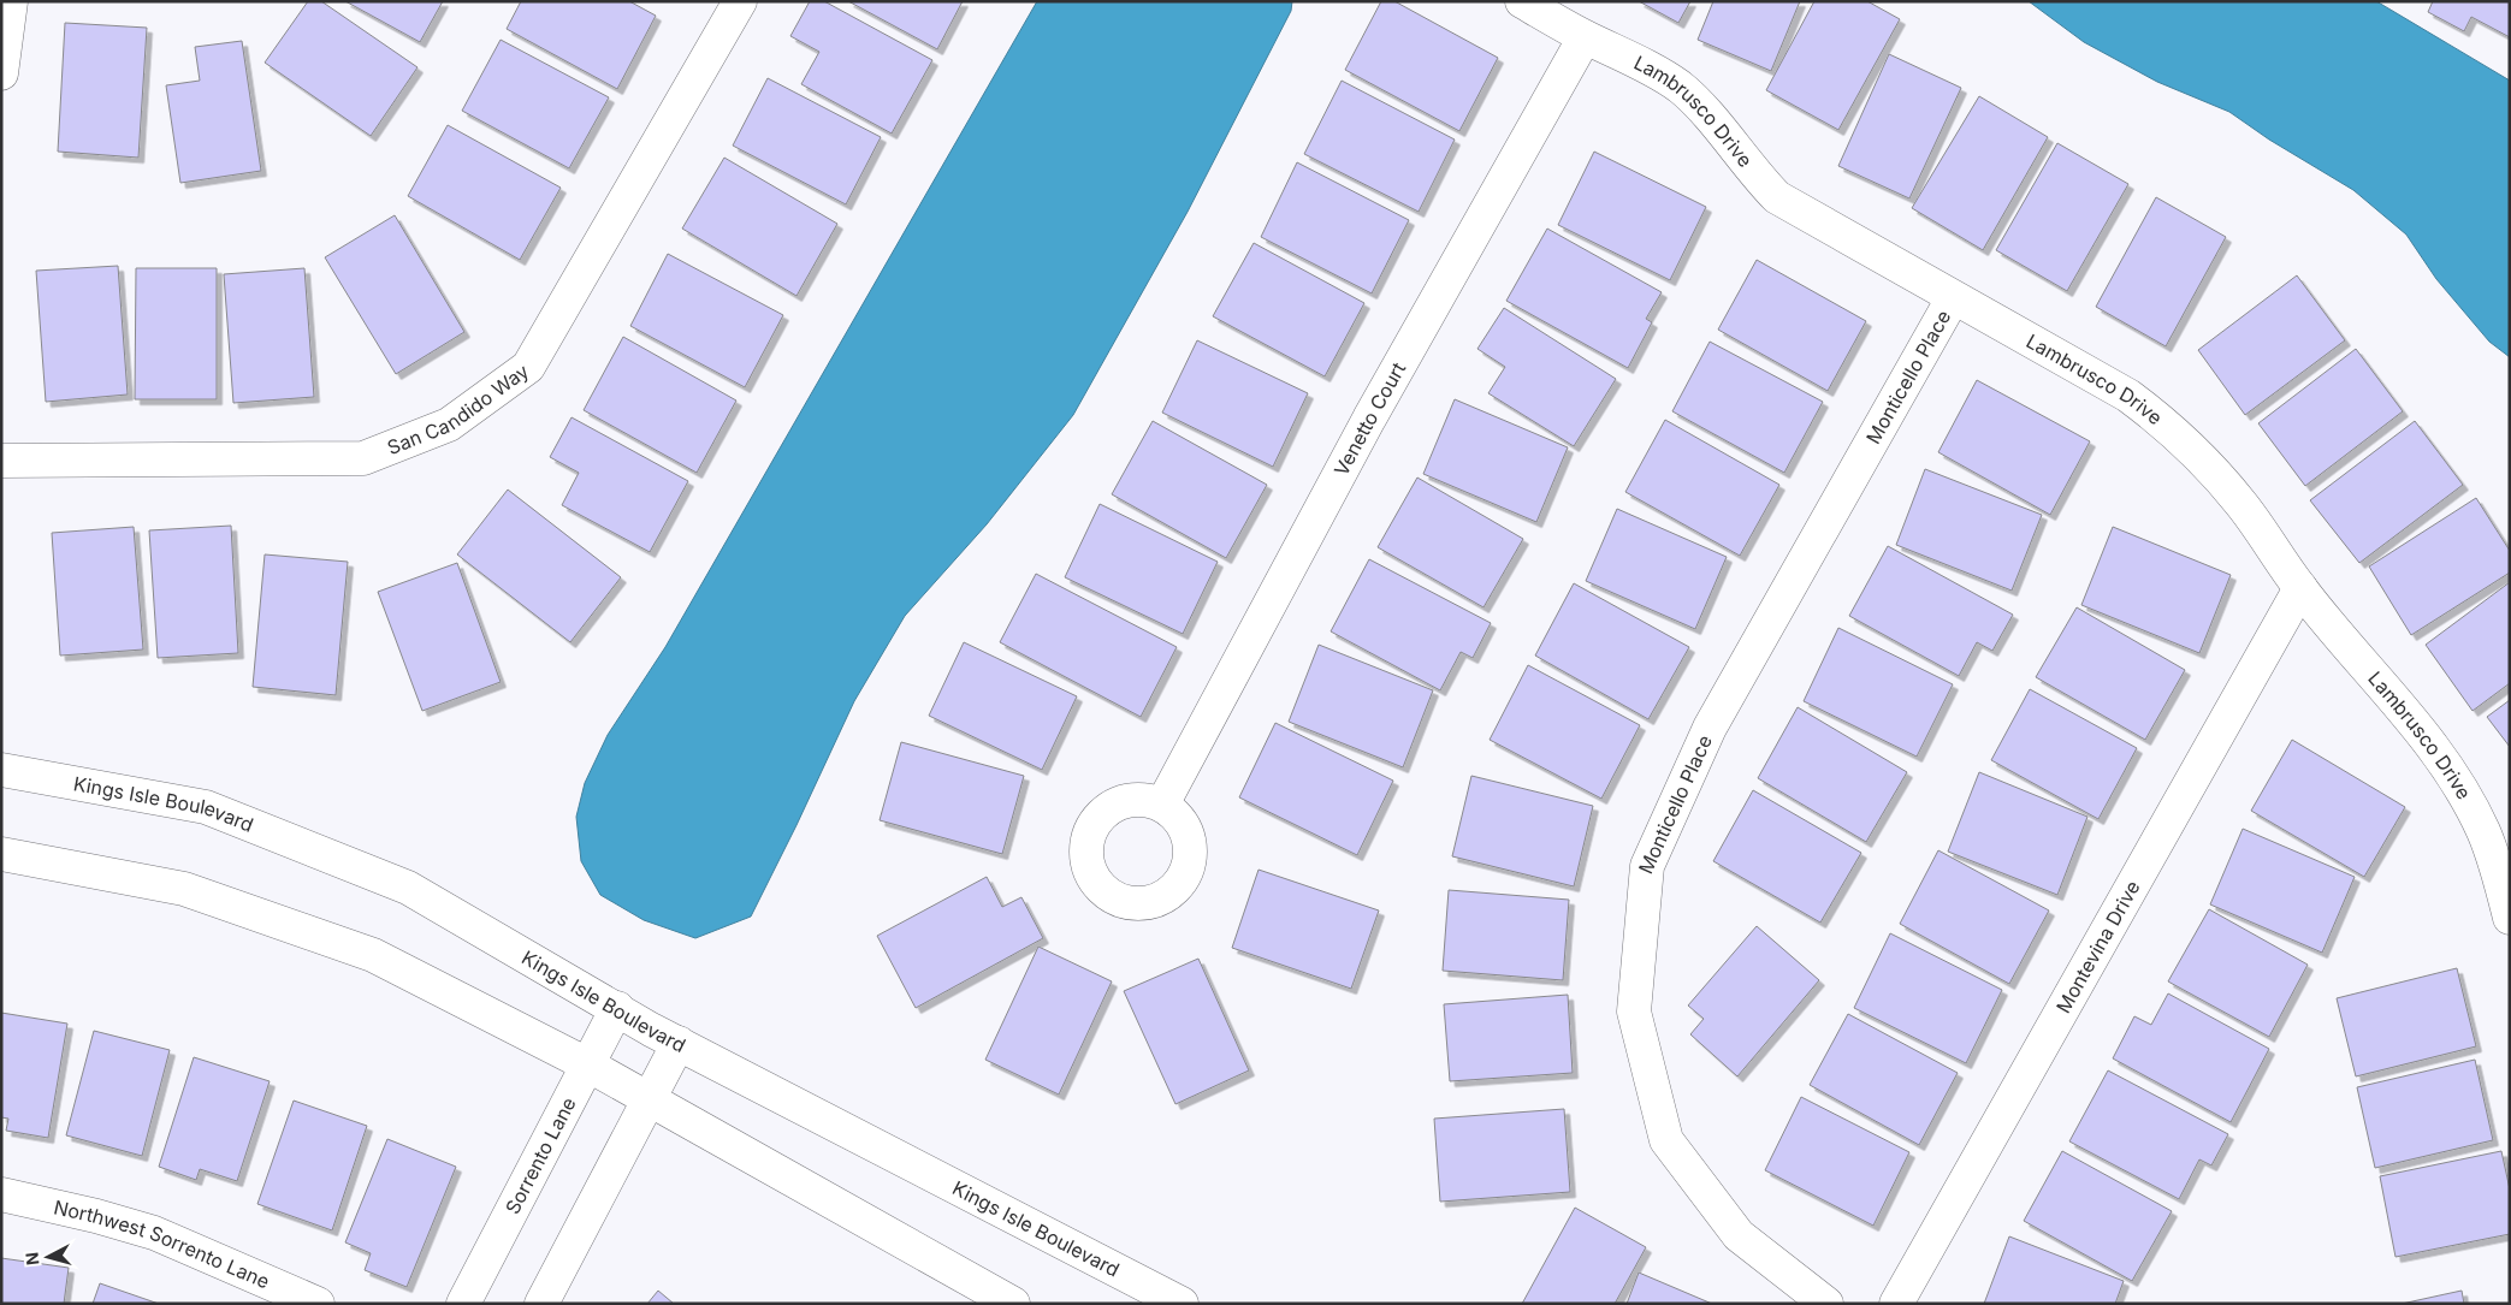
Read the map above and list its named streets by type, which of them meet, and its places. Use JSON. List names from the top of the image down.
{
  "streets": {
    "street": [
      "Lambrusco Drive",
      "Monticello Place",
      "San Candido Way",
      "Venetto Court",
      "Kings Isle Boulevard",
      "Montevina Drive",
      "Sorrento Lane",
      "Northwest Sorrento Lane"
    ]
  },
  "crossings": [
    ["Lambrusco Drive", "Monticello Place"],
    ["Lambrusco Drive", "Venetto Court"],
    ["Lambrusco Drive", "Montevina Drive"],
    ["Kings Isle Boulevard", "Sorrento Lane"]
  ],
  "north": "left"
}
